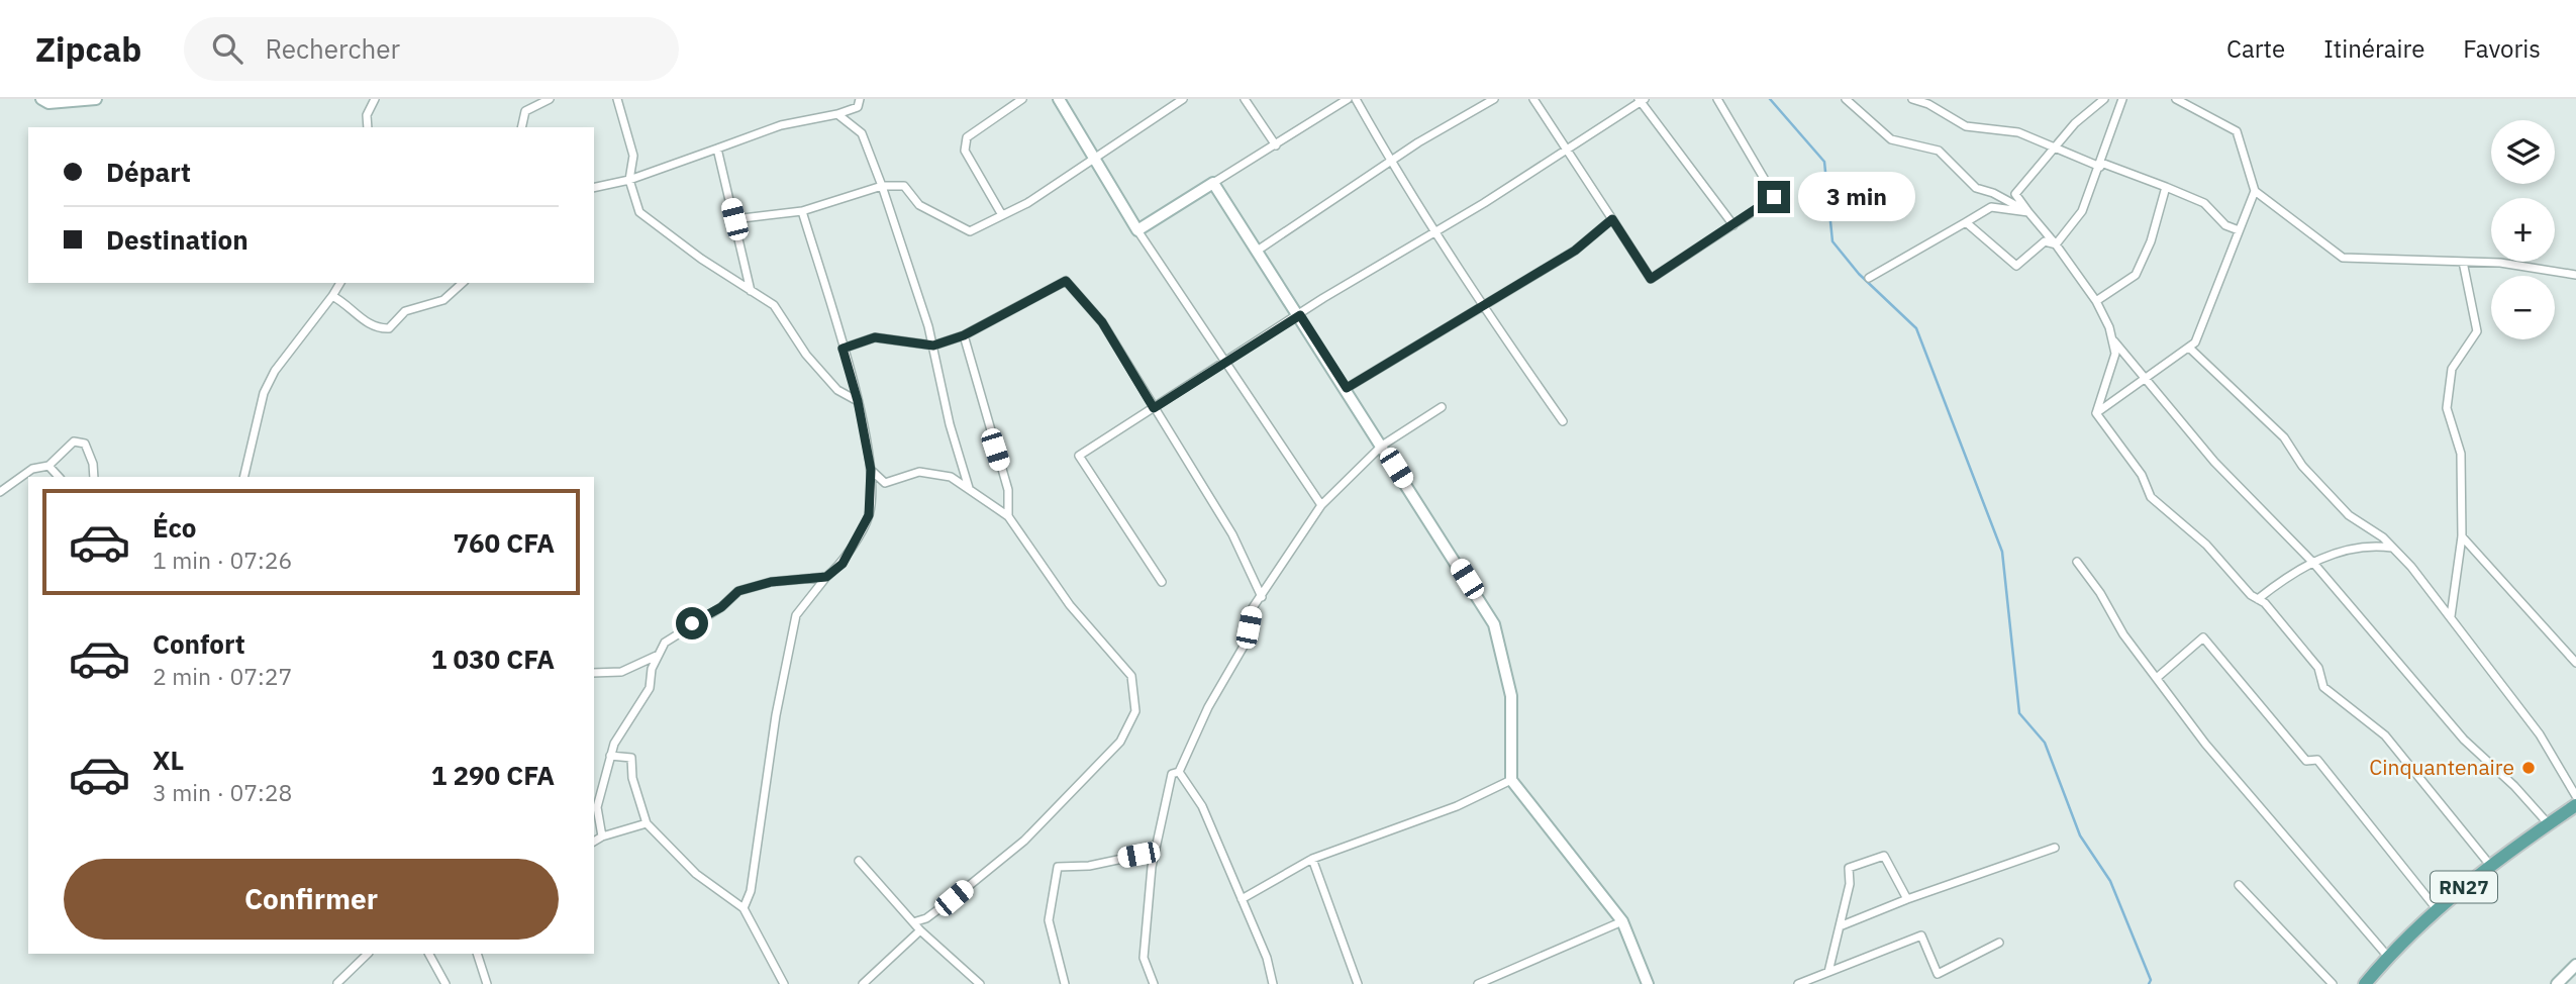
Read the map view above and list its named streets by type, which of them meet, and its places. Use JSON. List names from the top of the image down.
{
  "streets": {
    "main road": ["RN27"]
  },
  "places": ["Cinquantenaire"],
  "page": {
    "header": "Zipcab",
    "search": "Rechercher",
    "nav": ["Carte", "Itinéraire", "Favoris"],
    "map_buttons": ["+", "−"],
    "banner": ["Départ", "Destination"],
    "bubble": "3 min",
    "list": [
      {
        "name": "Éco",
        "note": "1 min · 07:26",
        "value": "760 CFA"
      },
      {
        "name": "Confort",
        "note": "2 min · 07:27",
        "value": "1 030 CFA"
      },
      {
        "name": "XL",
        "note": "3 min · 07:28",
        "value": "1 290 CFA"
      }
    ],
    "buttons": "Confirmer"
  }
}
